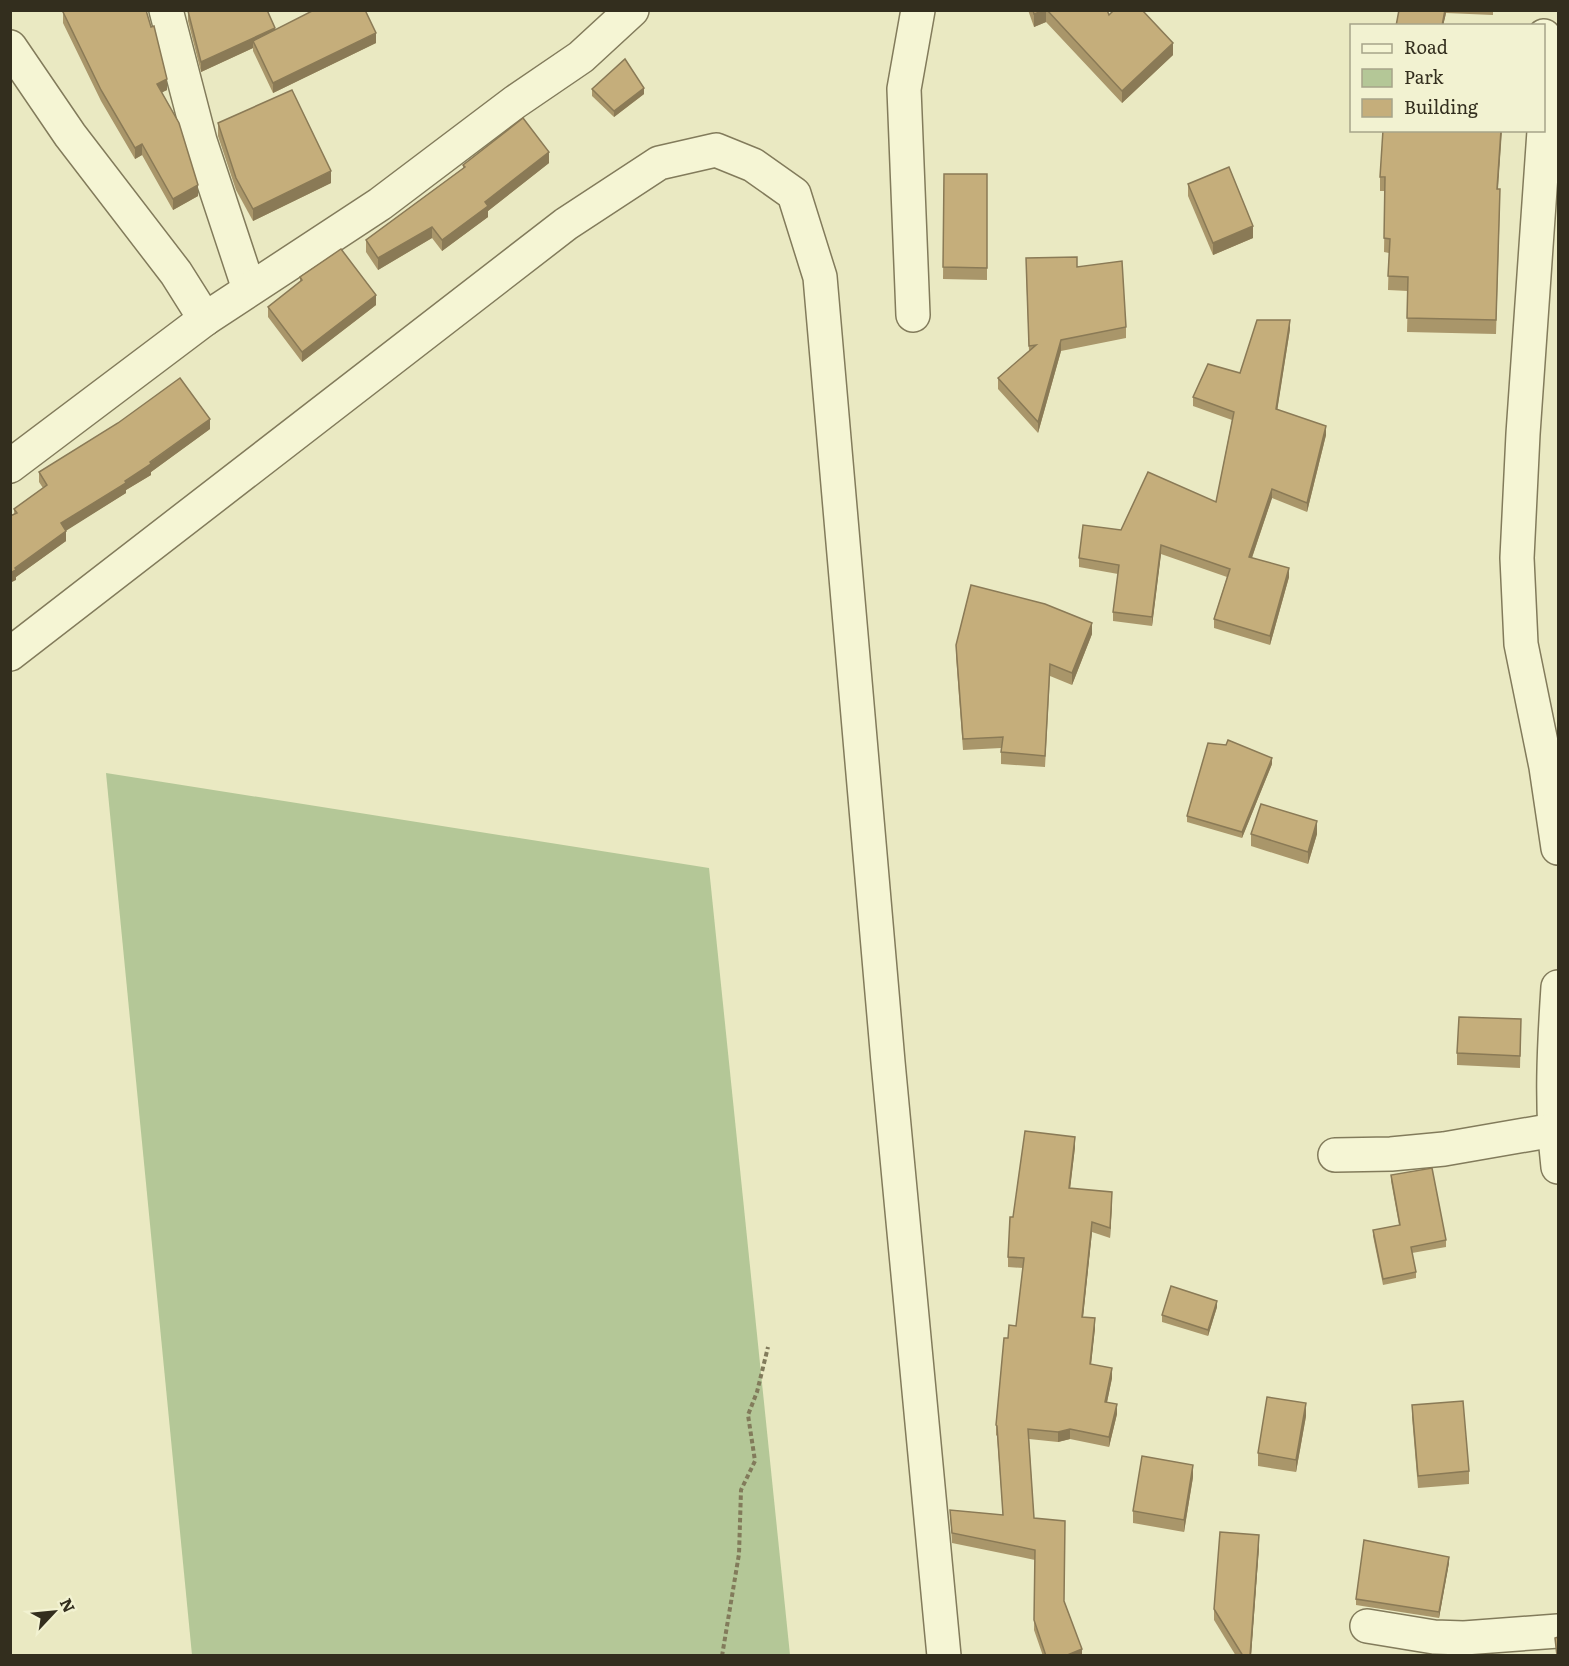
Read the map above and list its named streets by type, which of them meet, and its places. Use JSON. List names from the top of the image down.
{
  "legend": ["Road", "Park", "Building"],
  "north": "top right"
}
